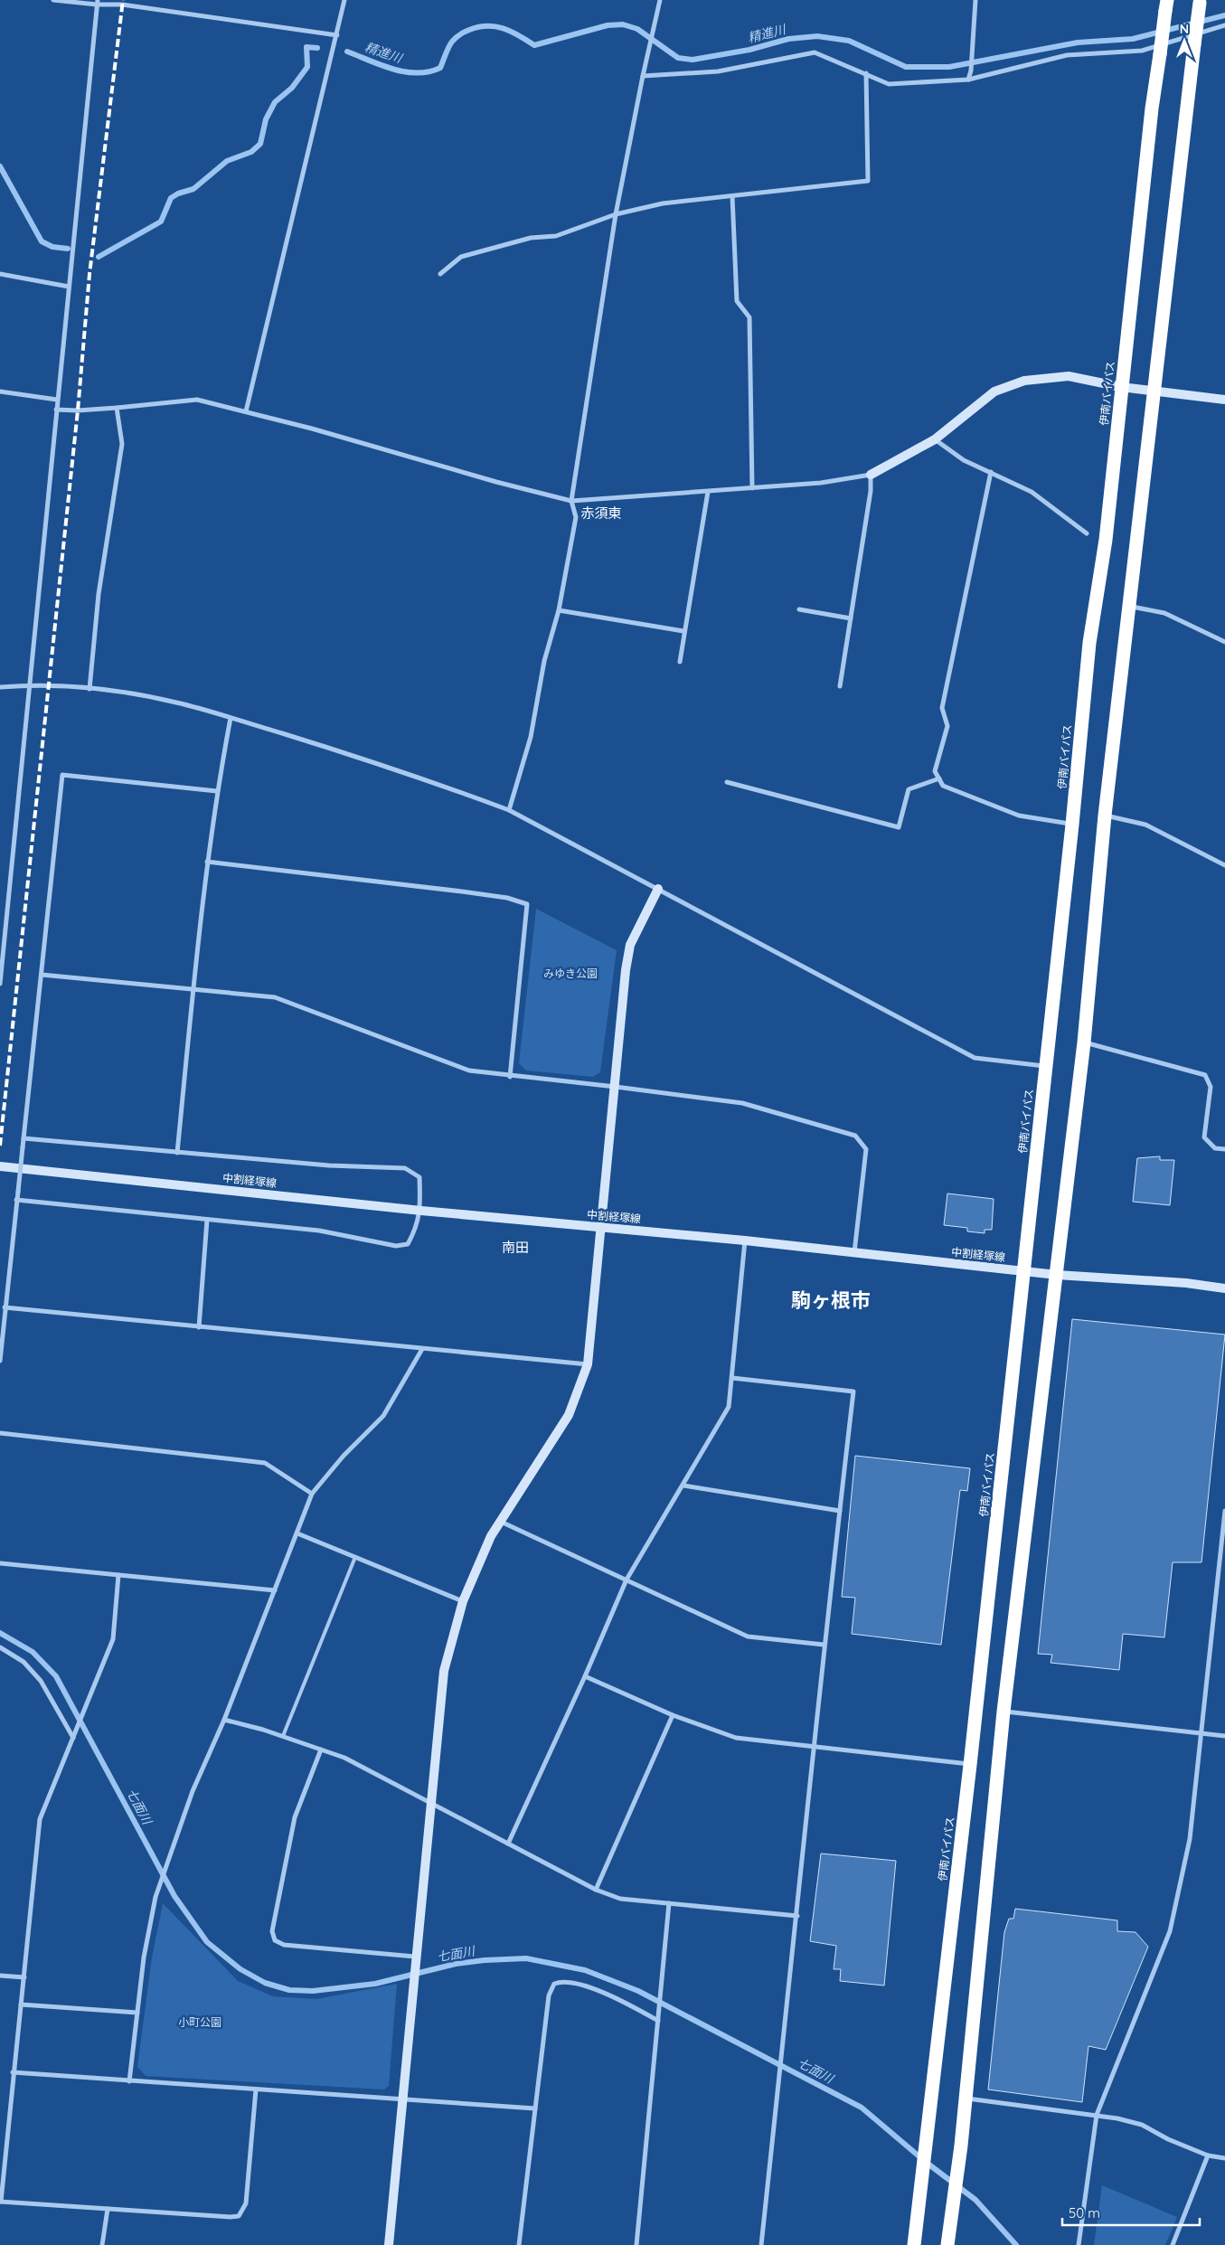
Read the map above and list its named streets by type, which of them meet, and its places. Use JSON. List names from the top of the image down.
{
  "streets": {
    "highway": ["伊南バイパス"],
    "street": ["中割経塚線"]
  },
  "crossings": [
    ["伊南バイパス", "中割経塚線"]
  ],
  "districts": ["赤須東", "南田", "駒ヶ根市"],
  "water": ["精進川", "七面川"],
  "parks": ["みゆき公園", "小町公園"],
  "scale_bar": "50 m",
  "north": "top"
}
